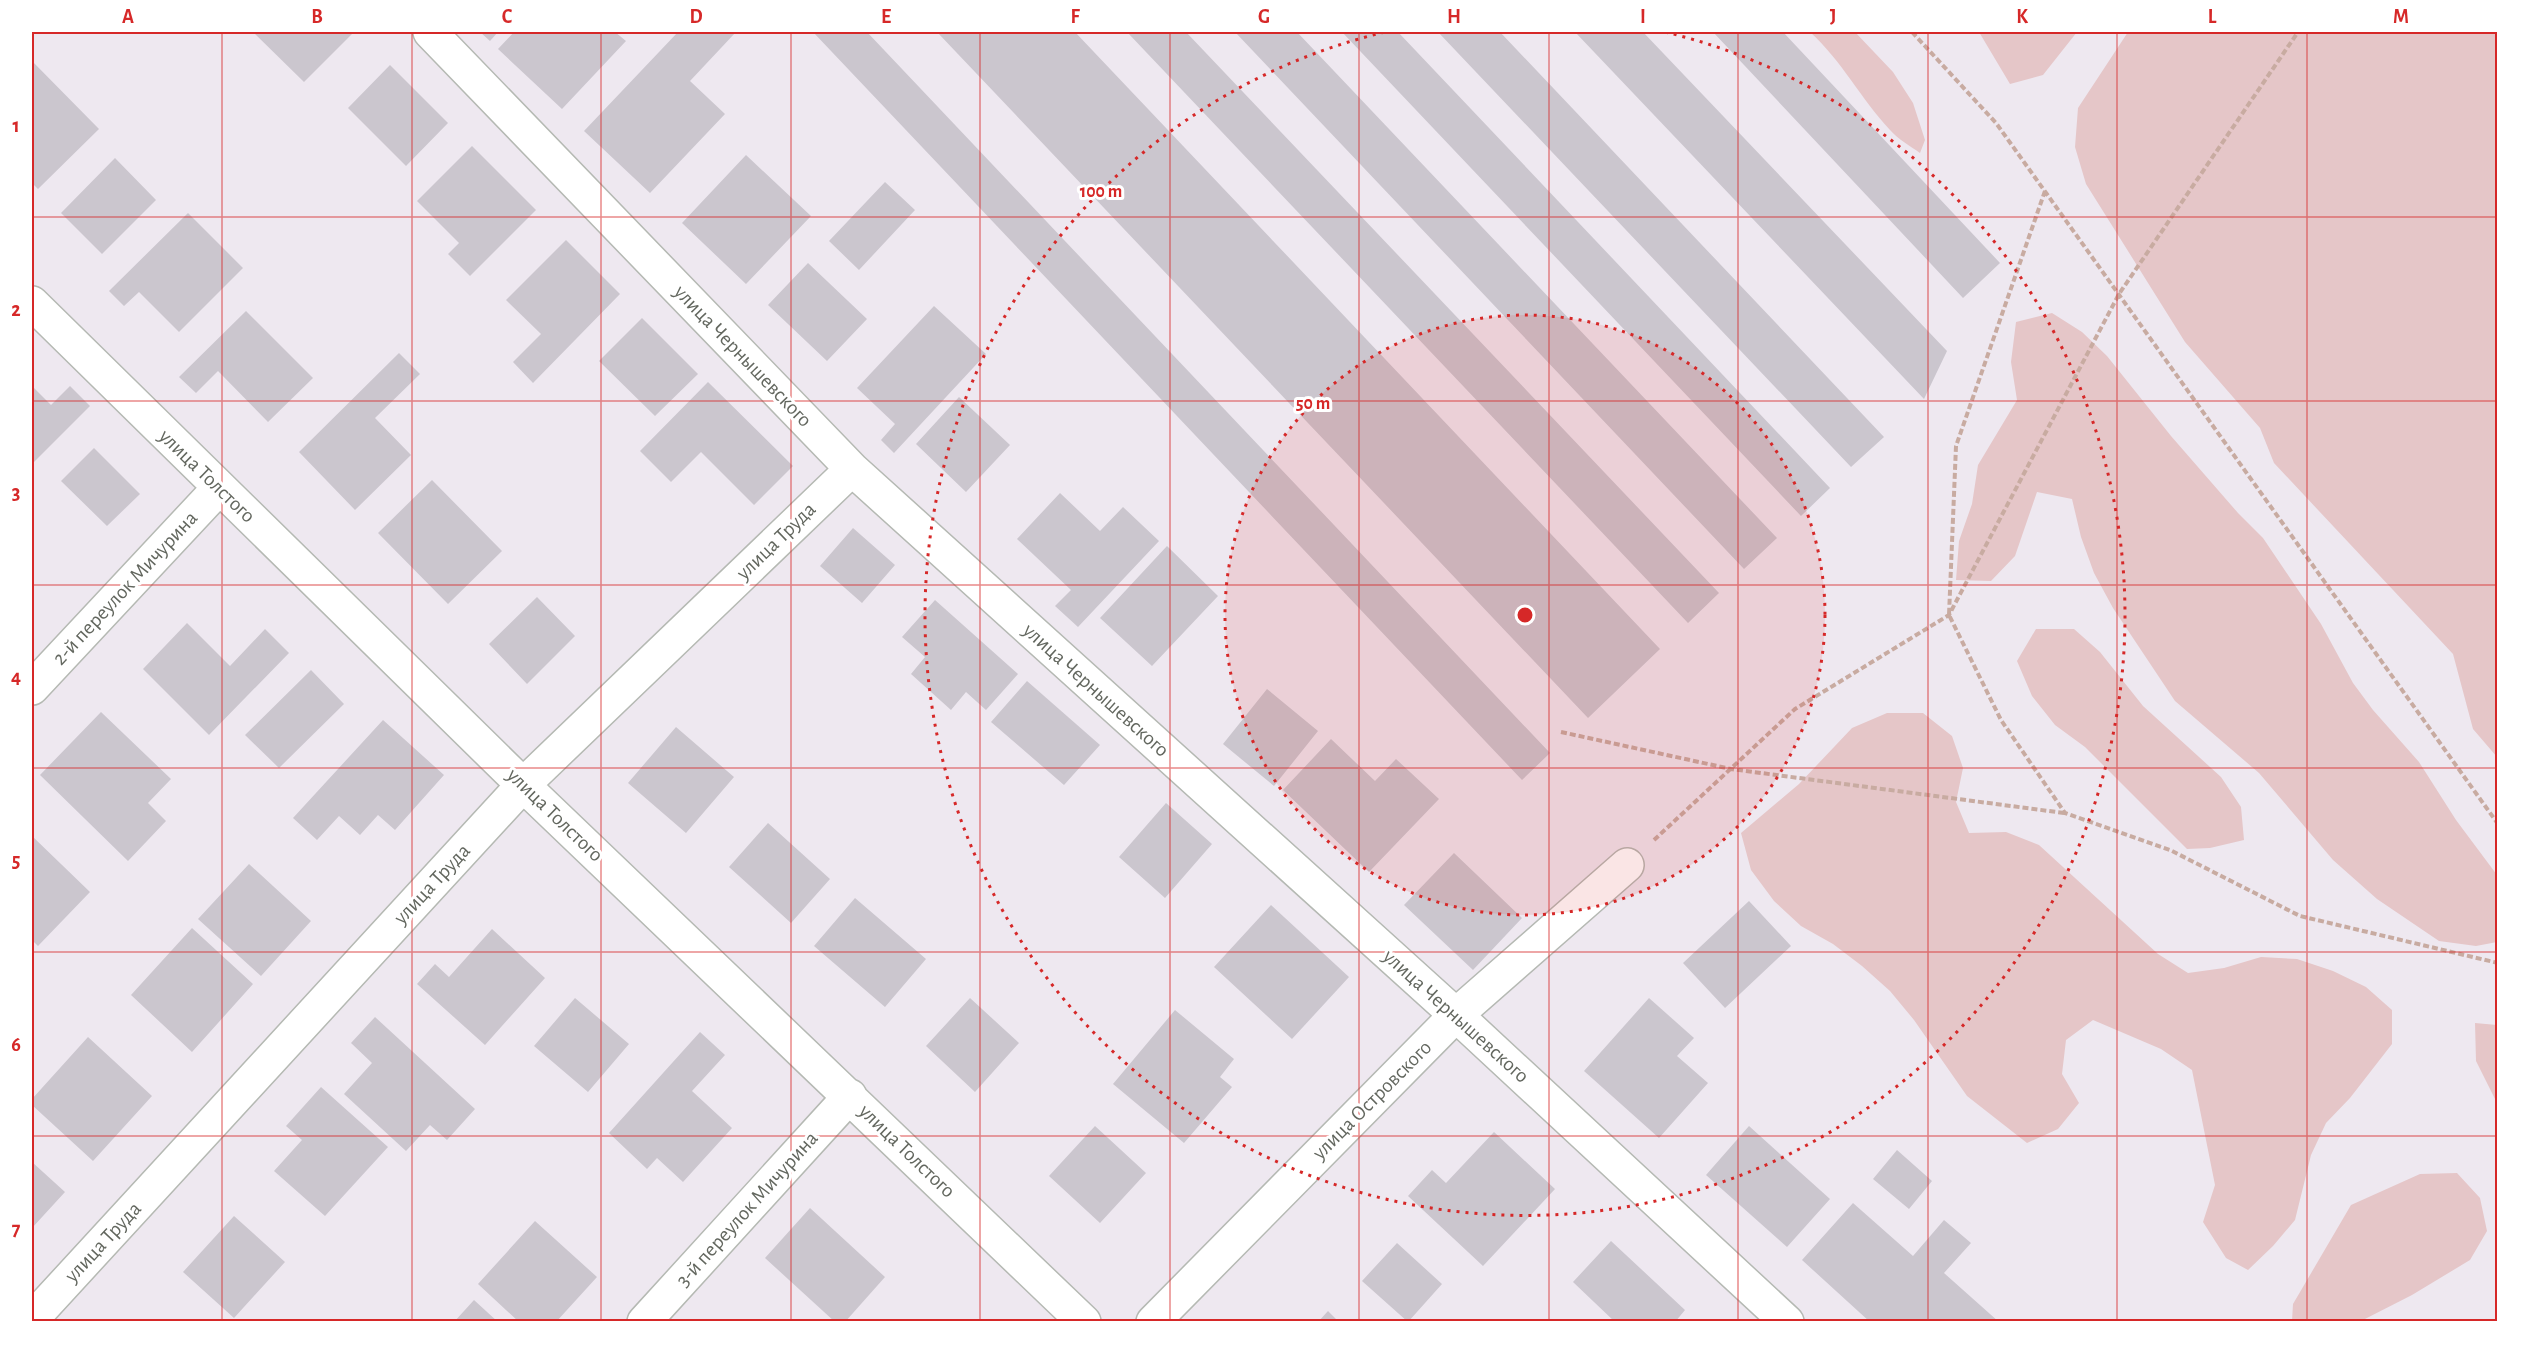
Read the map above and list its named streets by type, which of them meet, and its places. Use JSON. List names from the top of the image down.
{
  "streets": {
    "street": [
      "улица Чернышевского",
      "улица Толстого",
      "улица Труда",
      "2-й переулок Мичурина",
      "улица Островского",
      "3-й переулок Мичурина"
    ]
  },
  "crossings": [
    ["улица Чернышевского", "улица Труда"],
    ["улица Чернышевского", "улица Островского"],
    ["улица Толстого", "улица Труда"],
    ["улица Толстого", "2-й переулок Мичурина"],
    ["улица Толстого", "3-й переулок Мичурина"]
  ],
  "grid": {
    "columns": [
      "A",
      "B",
      "C",
      "D",
      "E",
      "F",
      "G",
      "H",
      "I",
      "J",
      "K",
      "L",
      "M"
    ],
    "rows": [
      "1",
      "2",
      "3",
      "4",
      "5",
      "6",
      "7"
    ]
  },
  "rings": ["100 m", "50 m"]
}
